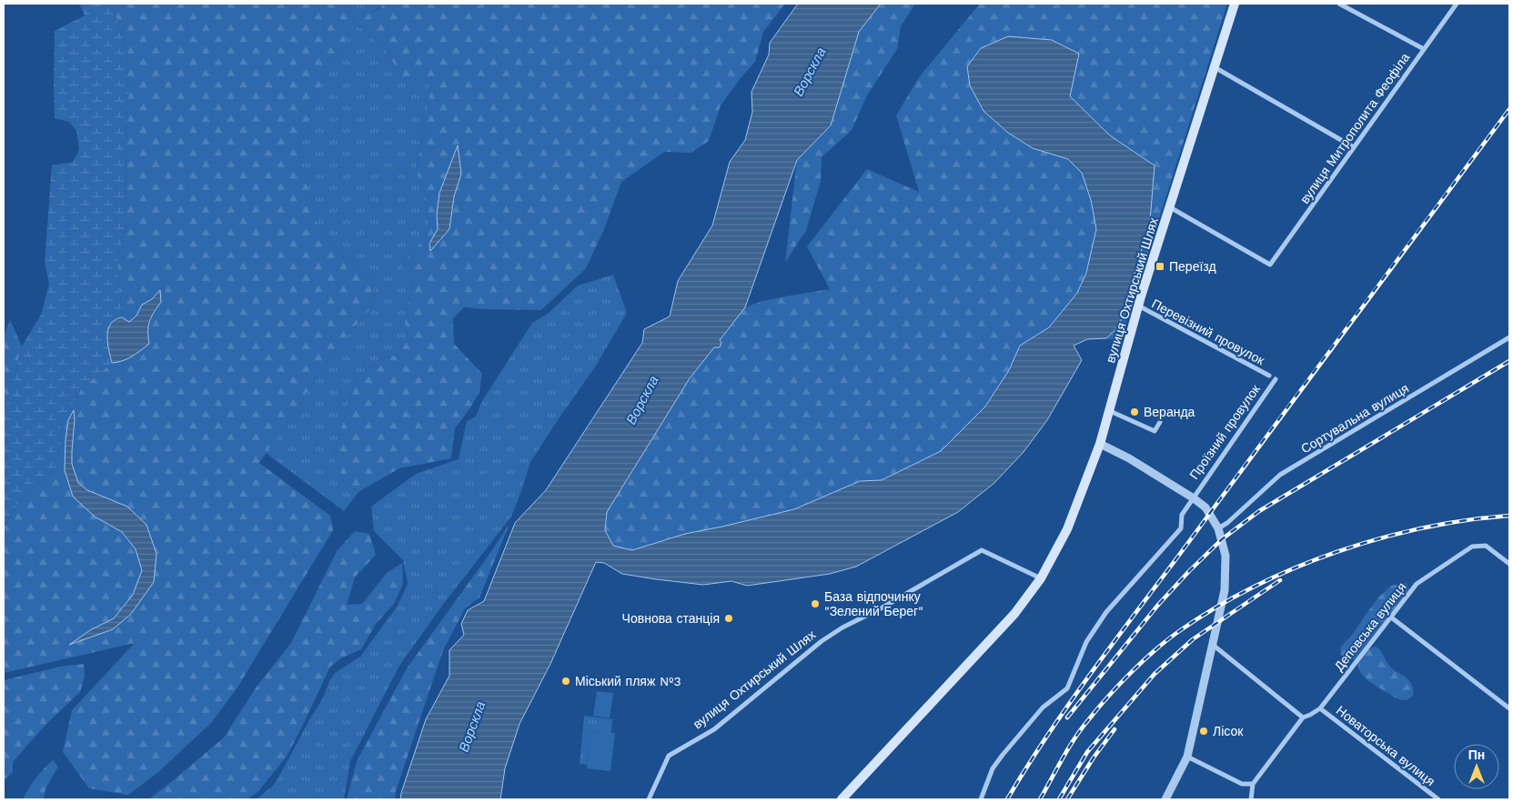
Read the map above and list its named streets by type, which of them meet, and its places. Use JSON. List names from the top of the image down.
{
  "streets": {
    "main road": ["вулиця Охтирський Шлях"],
    "street": [
      "вулиця Митрополита Феофіла",
      "Перевізний провулок",
      "Сортувальна вулиця",
      "Проїзний провулок",
      "Деповська вулиця",
      "Новаторська вулиця"
    ]
  },
  "crossings": [
    ["вулиця Митрополита Феофіла", "вулиця Охтирський Шлях"],
    ["вулиця Охтирський Шлях", "Перевізний провулок"],
    ["вулиця Охтирський Шлях", "Проїзний провулок"],
    ["Деповська вулиця", "Новаторська вулиця"]
  ],
  "water": ["Ворскла"],
  "places": {
    "transit": ["Переїзд"],
    "other": [
      "Веранда",
      "База відпочинку \"Зелений Берег\"",
      "Човнова станція",
      "Міський пляж №3",
      "Лісок"
    ]
  },
  "north": "top"
}
